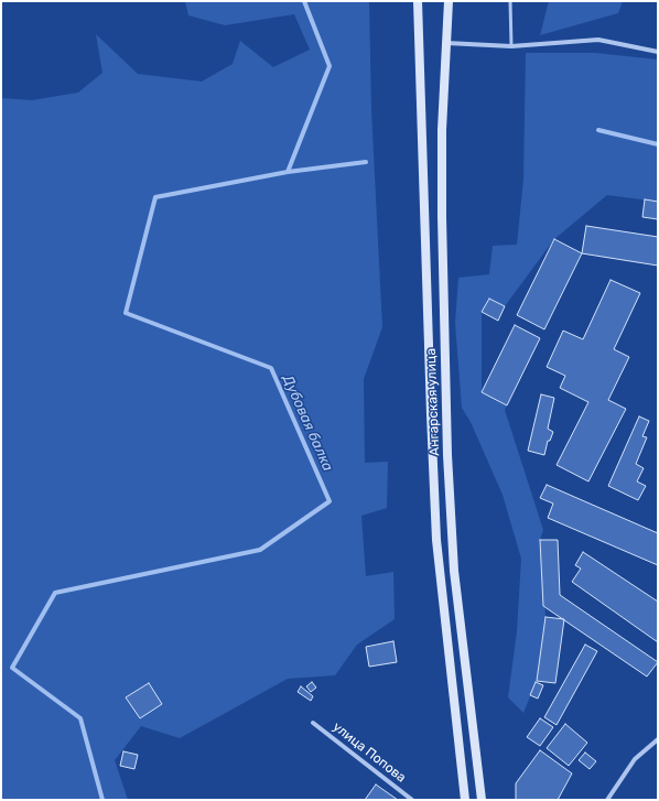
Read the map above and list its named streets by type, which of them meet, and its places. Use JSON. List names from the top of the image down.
{
  "streets": {
    "main road": ["Ангарская улица"],
    "street": ["улица Попова"]
  },
  "water": ["Дубовая балка"]
}
